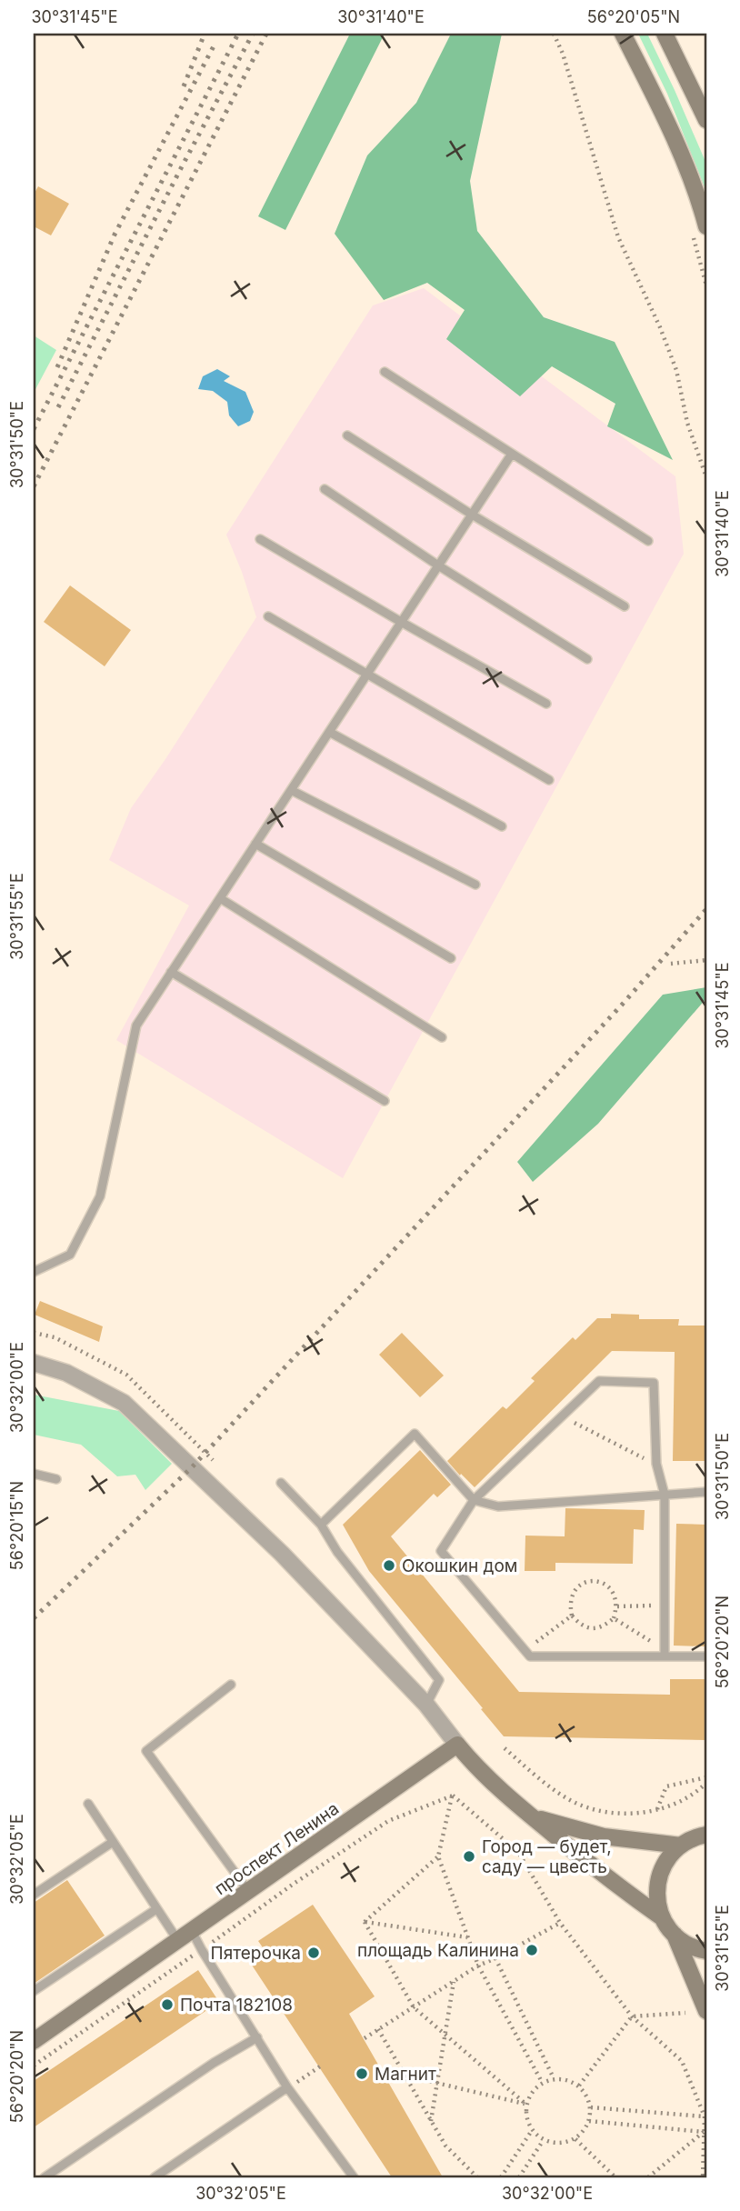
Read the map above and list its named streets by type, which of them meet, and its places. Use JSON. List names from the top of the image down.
{
  "streets": {
    "main road": ["проспект Ленина"]
  },
  "places": [
    "Окошкин дом",
    "Город — будет, саду — цвесть",
    "площадь Калинина",
    "Пятерочка",
    "Почта 182108",
    "Магнит"
  ],
  "coordinates": [
    "30°31'45\"E",
    "30°31'40\"E",
    "56°20'05\"N",
    "30°31'50\"E",
    "30°31'55\"E",
    "30°32'00\"E",
    "56°20'15\"N",
    "56°20'20\"N",
    "30°32'05\"E"
  ]
}
